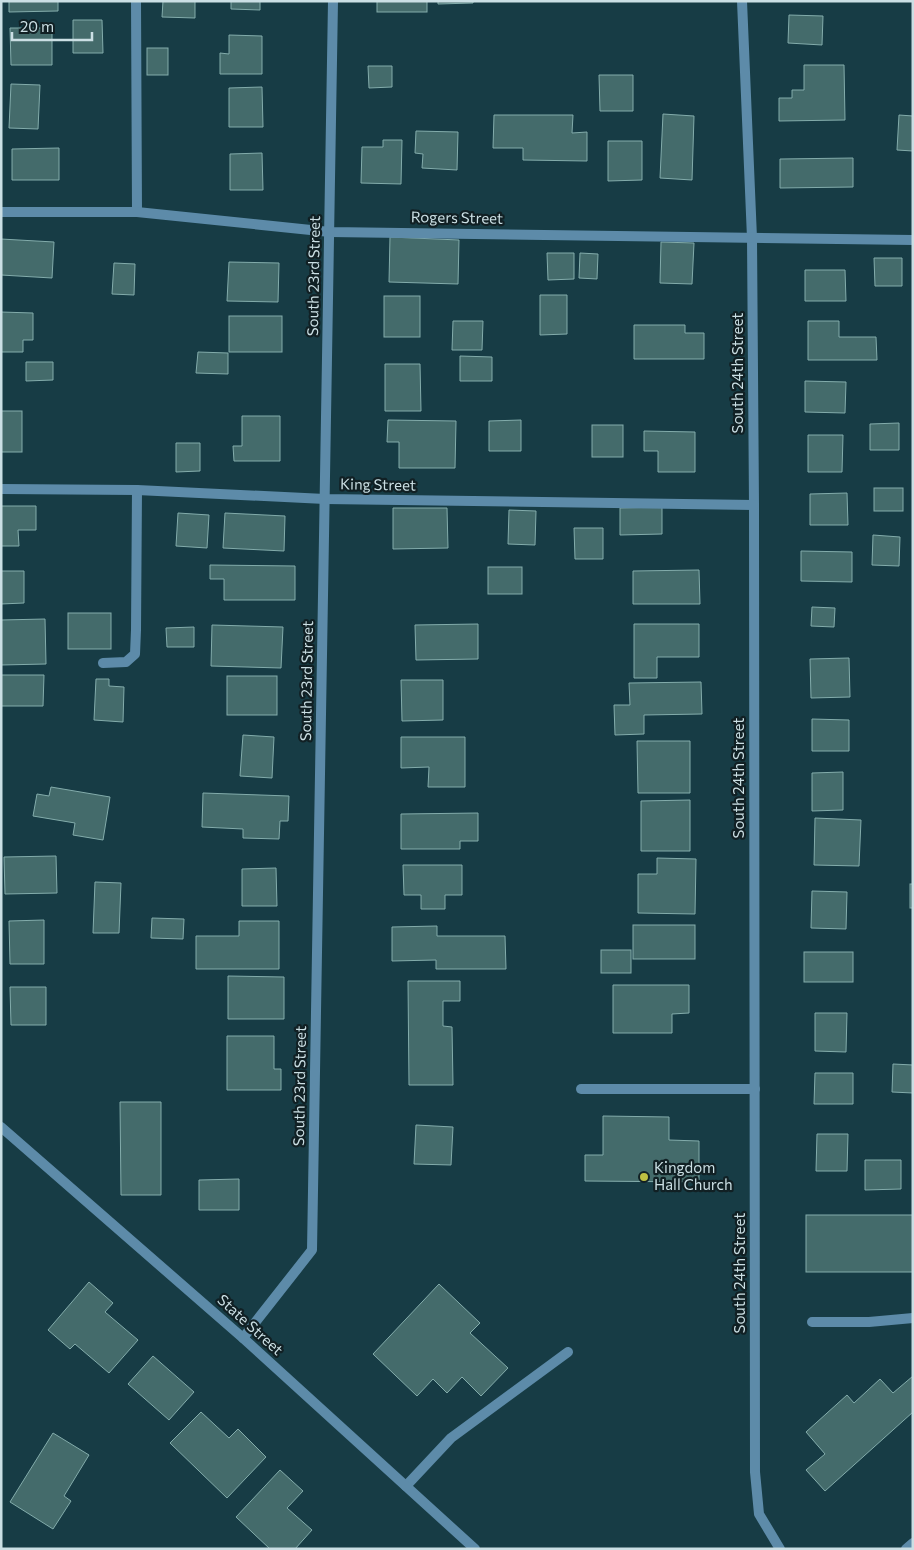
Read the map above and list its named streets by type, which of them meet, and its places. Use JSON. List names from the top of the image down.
{
  "streets": {
    "street": [
      "Rogers Street",
      "South 23rd Street",
      "South 24th Street",
      "King Street",
      "State Street"
    ]
  },
  "crossings": [
    ["Rogers Street", "South 23rd Street"],
    ["Rogers Street", "South 24th Street"],
    ["South 23rd Street", "King Street"],
    ["South 23rd Street", "State Street"],
    ["South 24th Street", "King Street"]
  ],
  "places": ["Kingdom Hall Church"],
  "scale_bar": "20 m"
}
